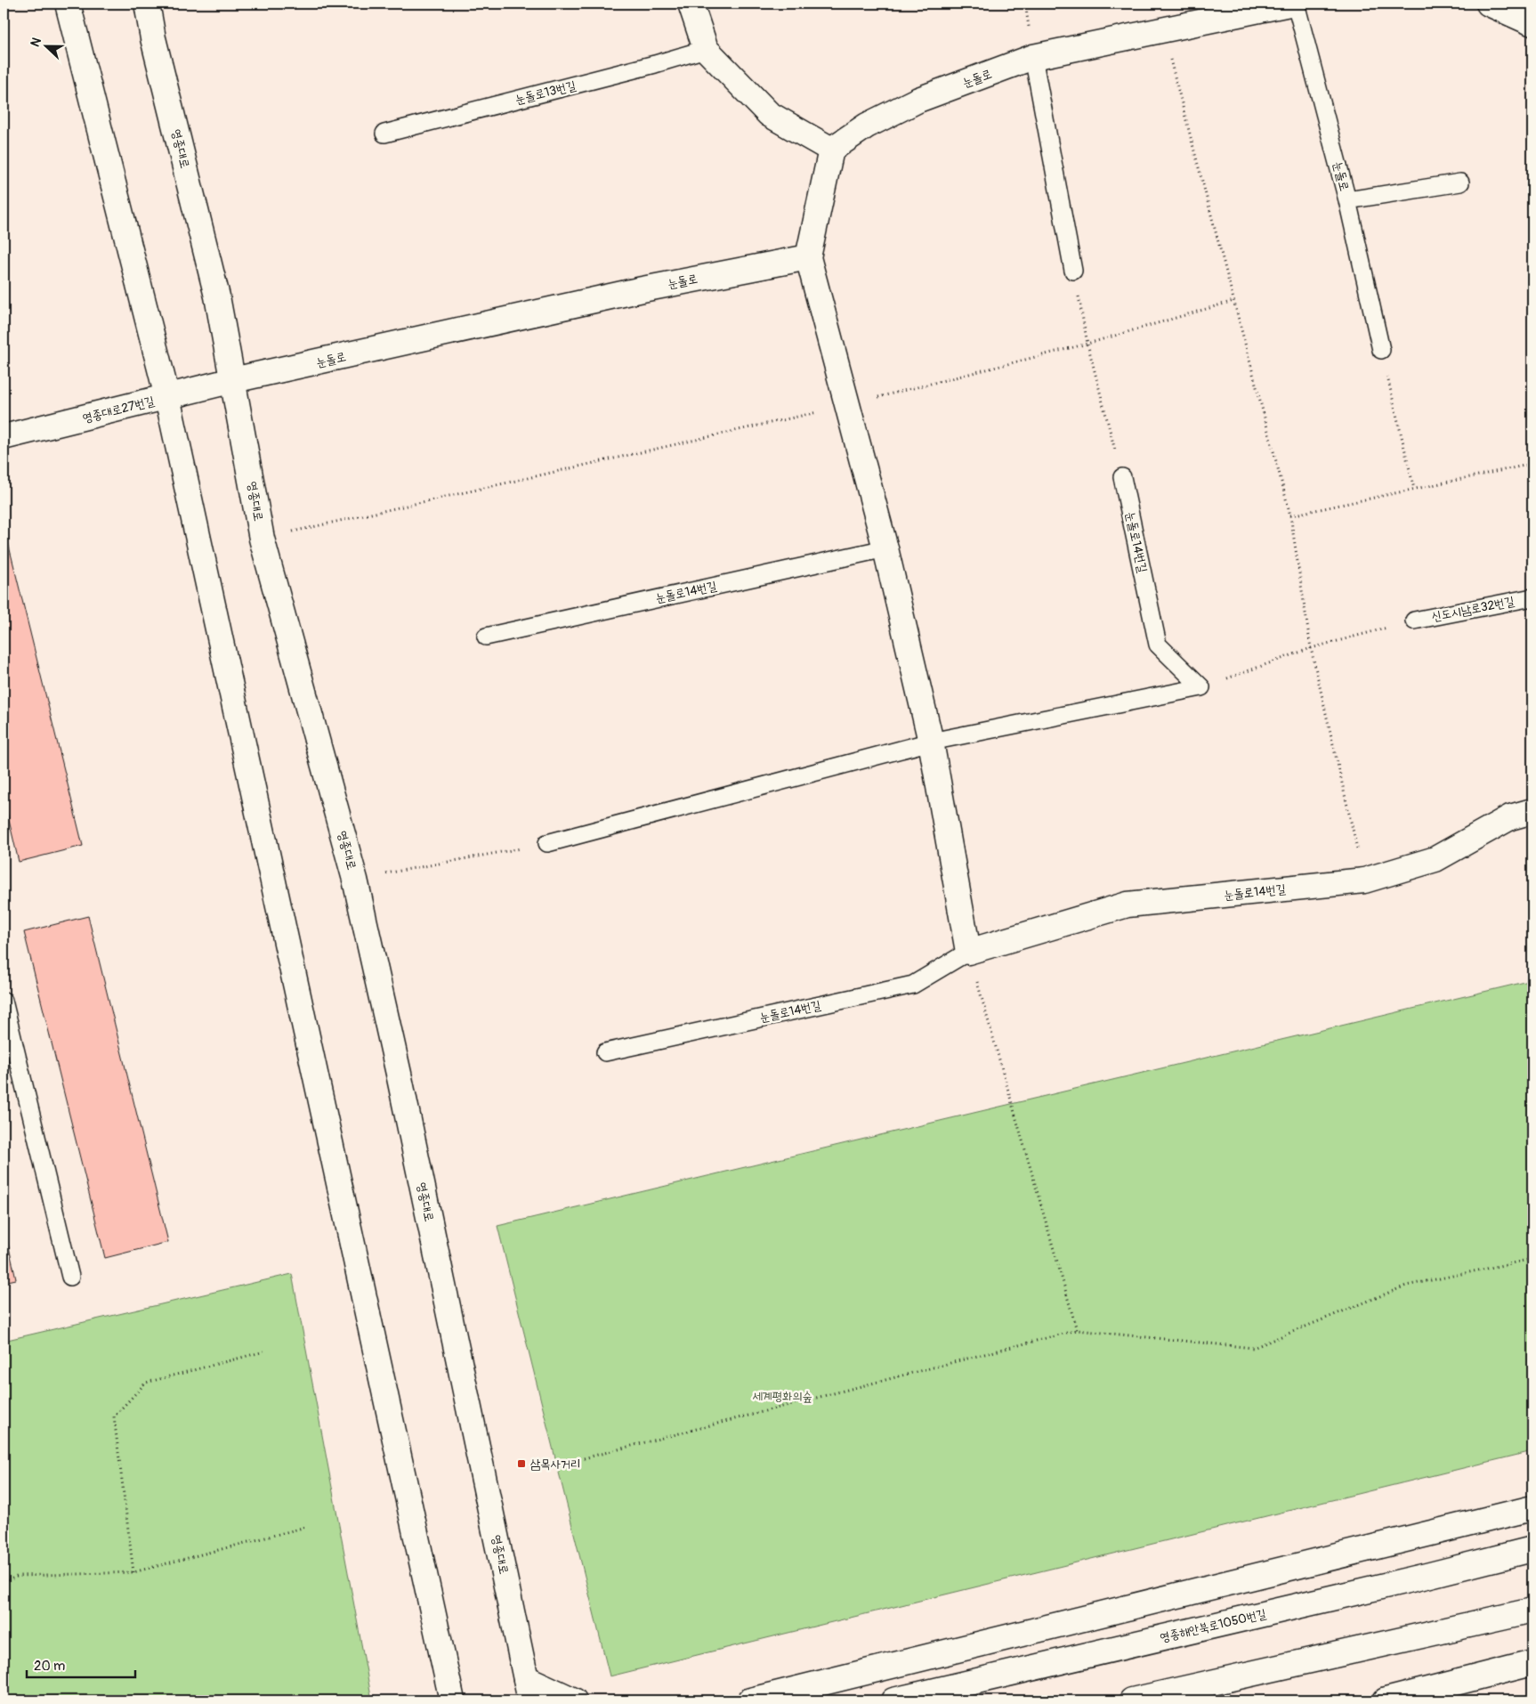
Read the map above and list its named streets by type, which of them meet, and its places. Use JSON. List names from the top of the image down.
{
  "streets": {
    "main road": [
      "눈돌로",
      "영종대로",
      "영종대로27번길",
      "눈돌로14번길",
      "영종해안북로1050번길"
    ],
    "lane": ["눈돌로13번길", "신도시남로32번길"]
  },
  "crossings": [
    ["눈돌로", "영종대로"],
    ["눈돌로", "영종대로27번길"],
    ["영종대로", "영종대로27번길"]
  ],
  "parks": ["세계평화의숲"],
  "places": {
    "transit": ["삼목사거리"]
  },
  "scale_bar": "20 m",
  "north": "left"
}
